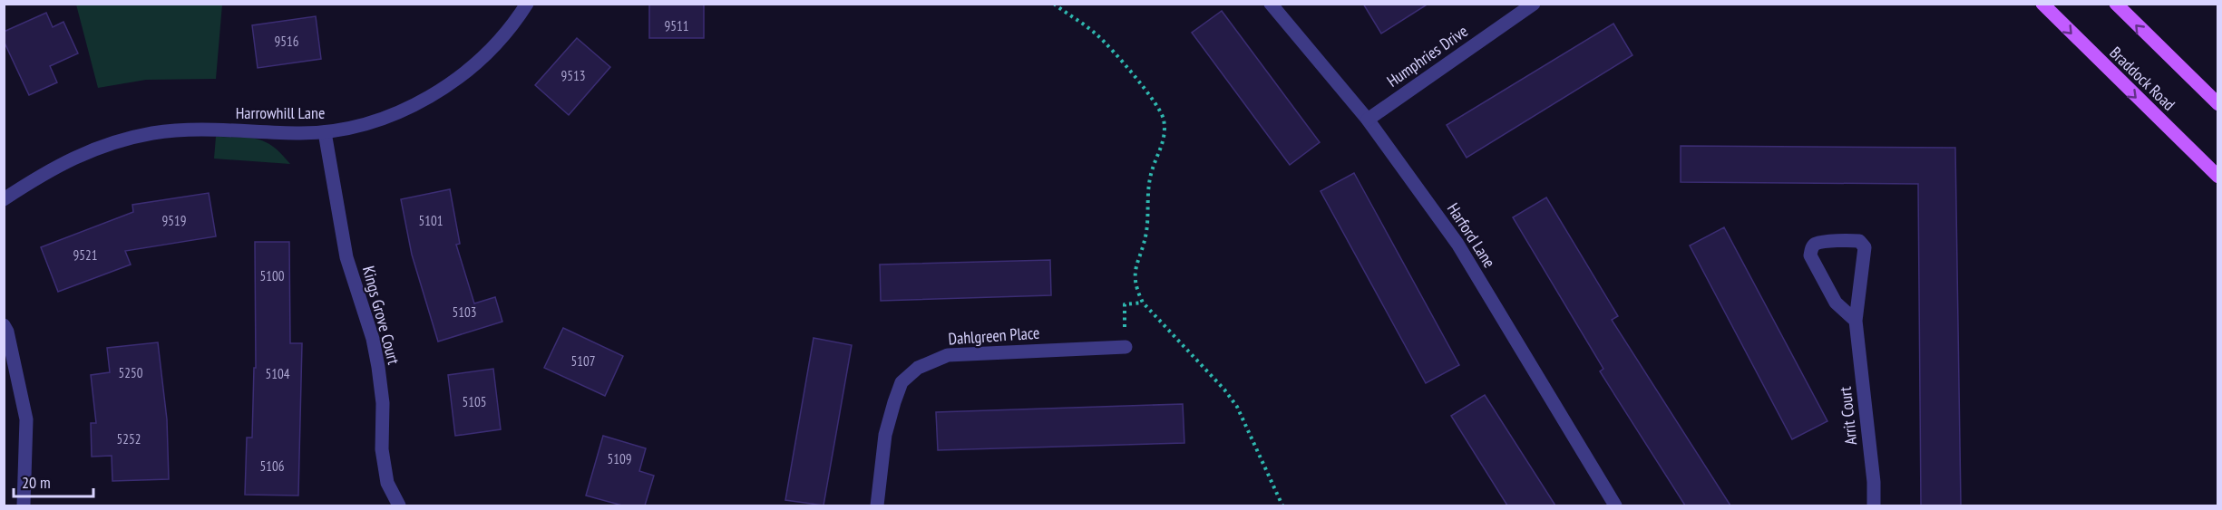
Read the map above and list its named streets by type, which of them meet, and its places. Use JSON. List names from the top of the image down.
{
  "streets": {
    "main road": ["Braddock Road"],
    "street": [
      "Humphries Drive",
      "Harrowhill Lane",
      "Harford Lane",
      "Kings Grove Court",
      "Dahlgreen Place",
      "Arrit Court"
    ]
  },
  "crossings": [
    ["Humphries Drive", "Harford Lane"],
    ["Harrowhill Lane", "Kings Grove Court"]
  ],
  "house_numbers": [
    "9511",
    "9516",
    "9513",
    "9519",
    "5101",
    "9521",
    "5100",
    "5103",
    "5107",
    "5250",
    "5104",
    "5105",
    "5252",
    "5109",
    "5106"
  ],
  "scale_bar": "20 m"
}
